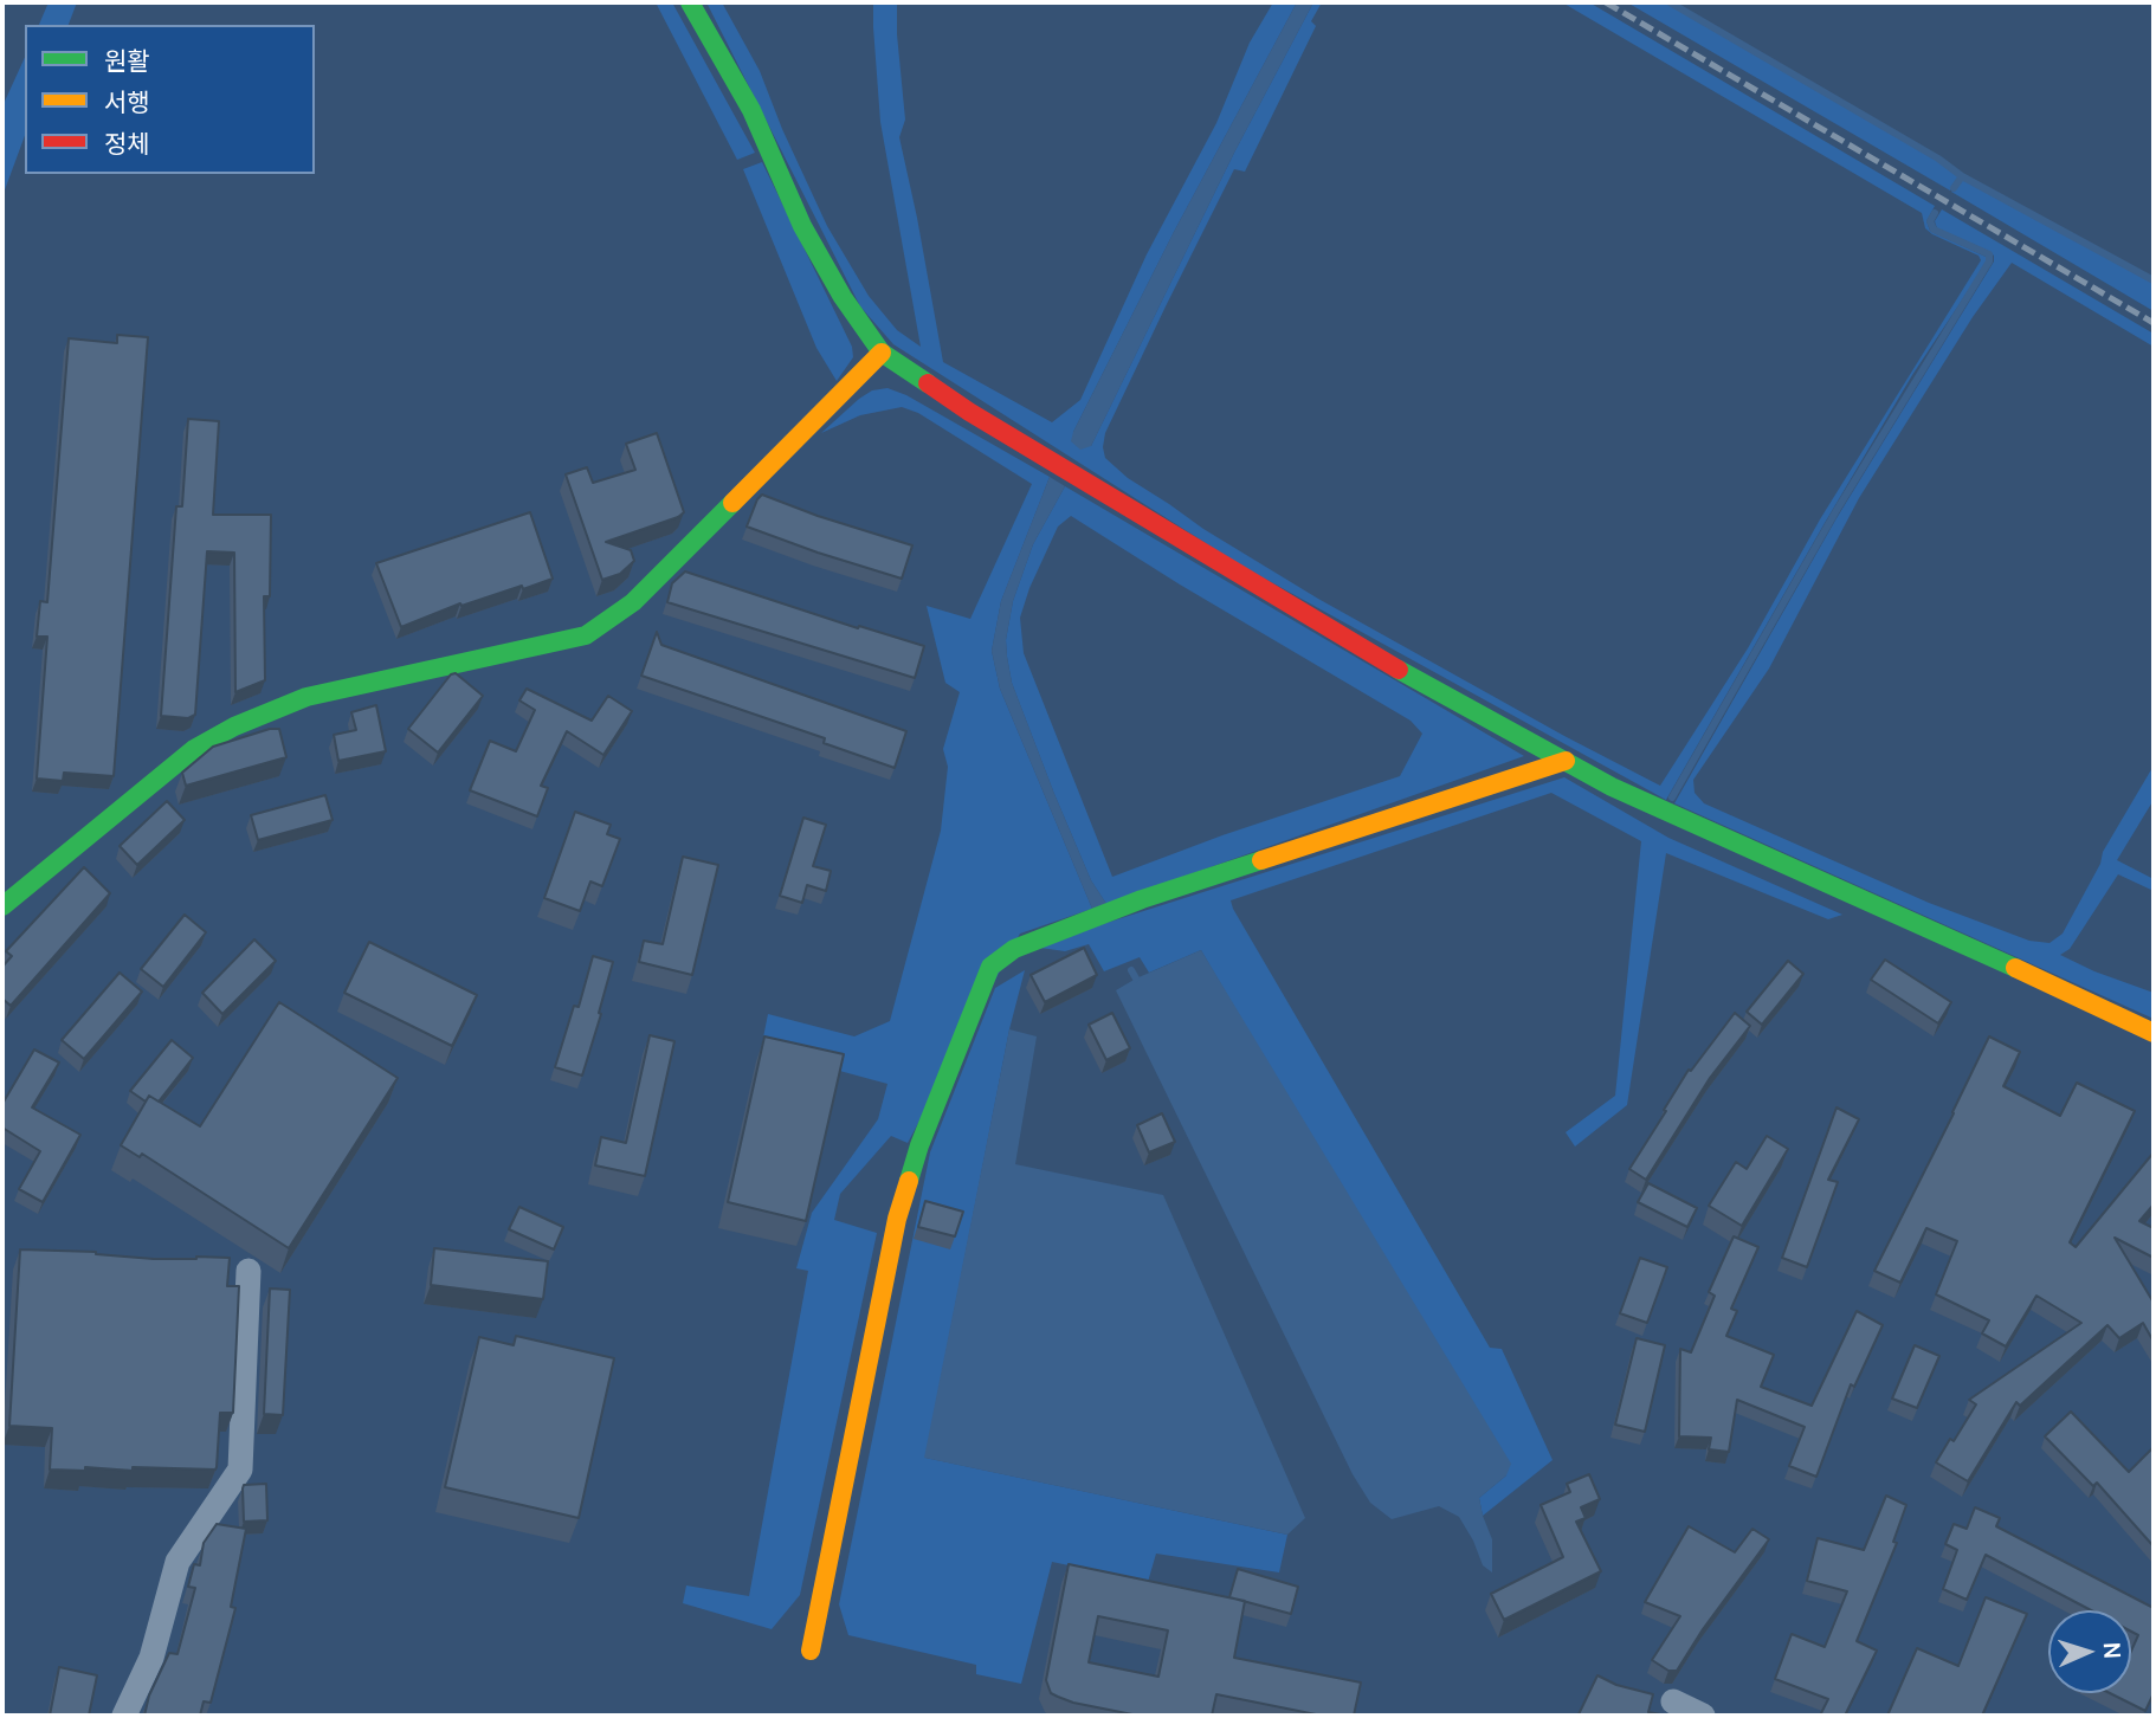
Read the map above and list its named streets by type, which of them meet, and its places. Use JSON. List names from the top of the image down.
{
  "legend": ["원활", "서행", "정체"],
  "north": "right"
}
